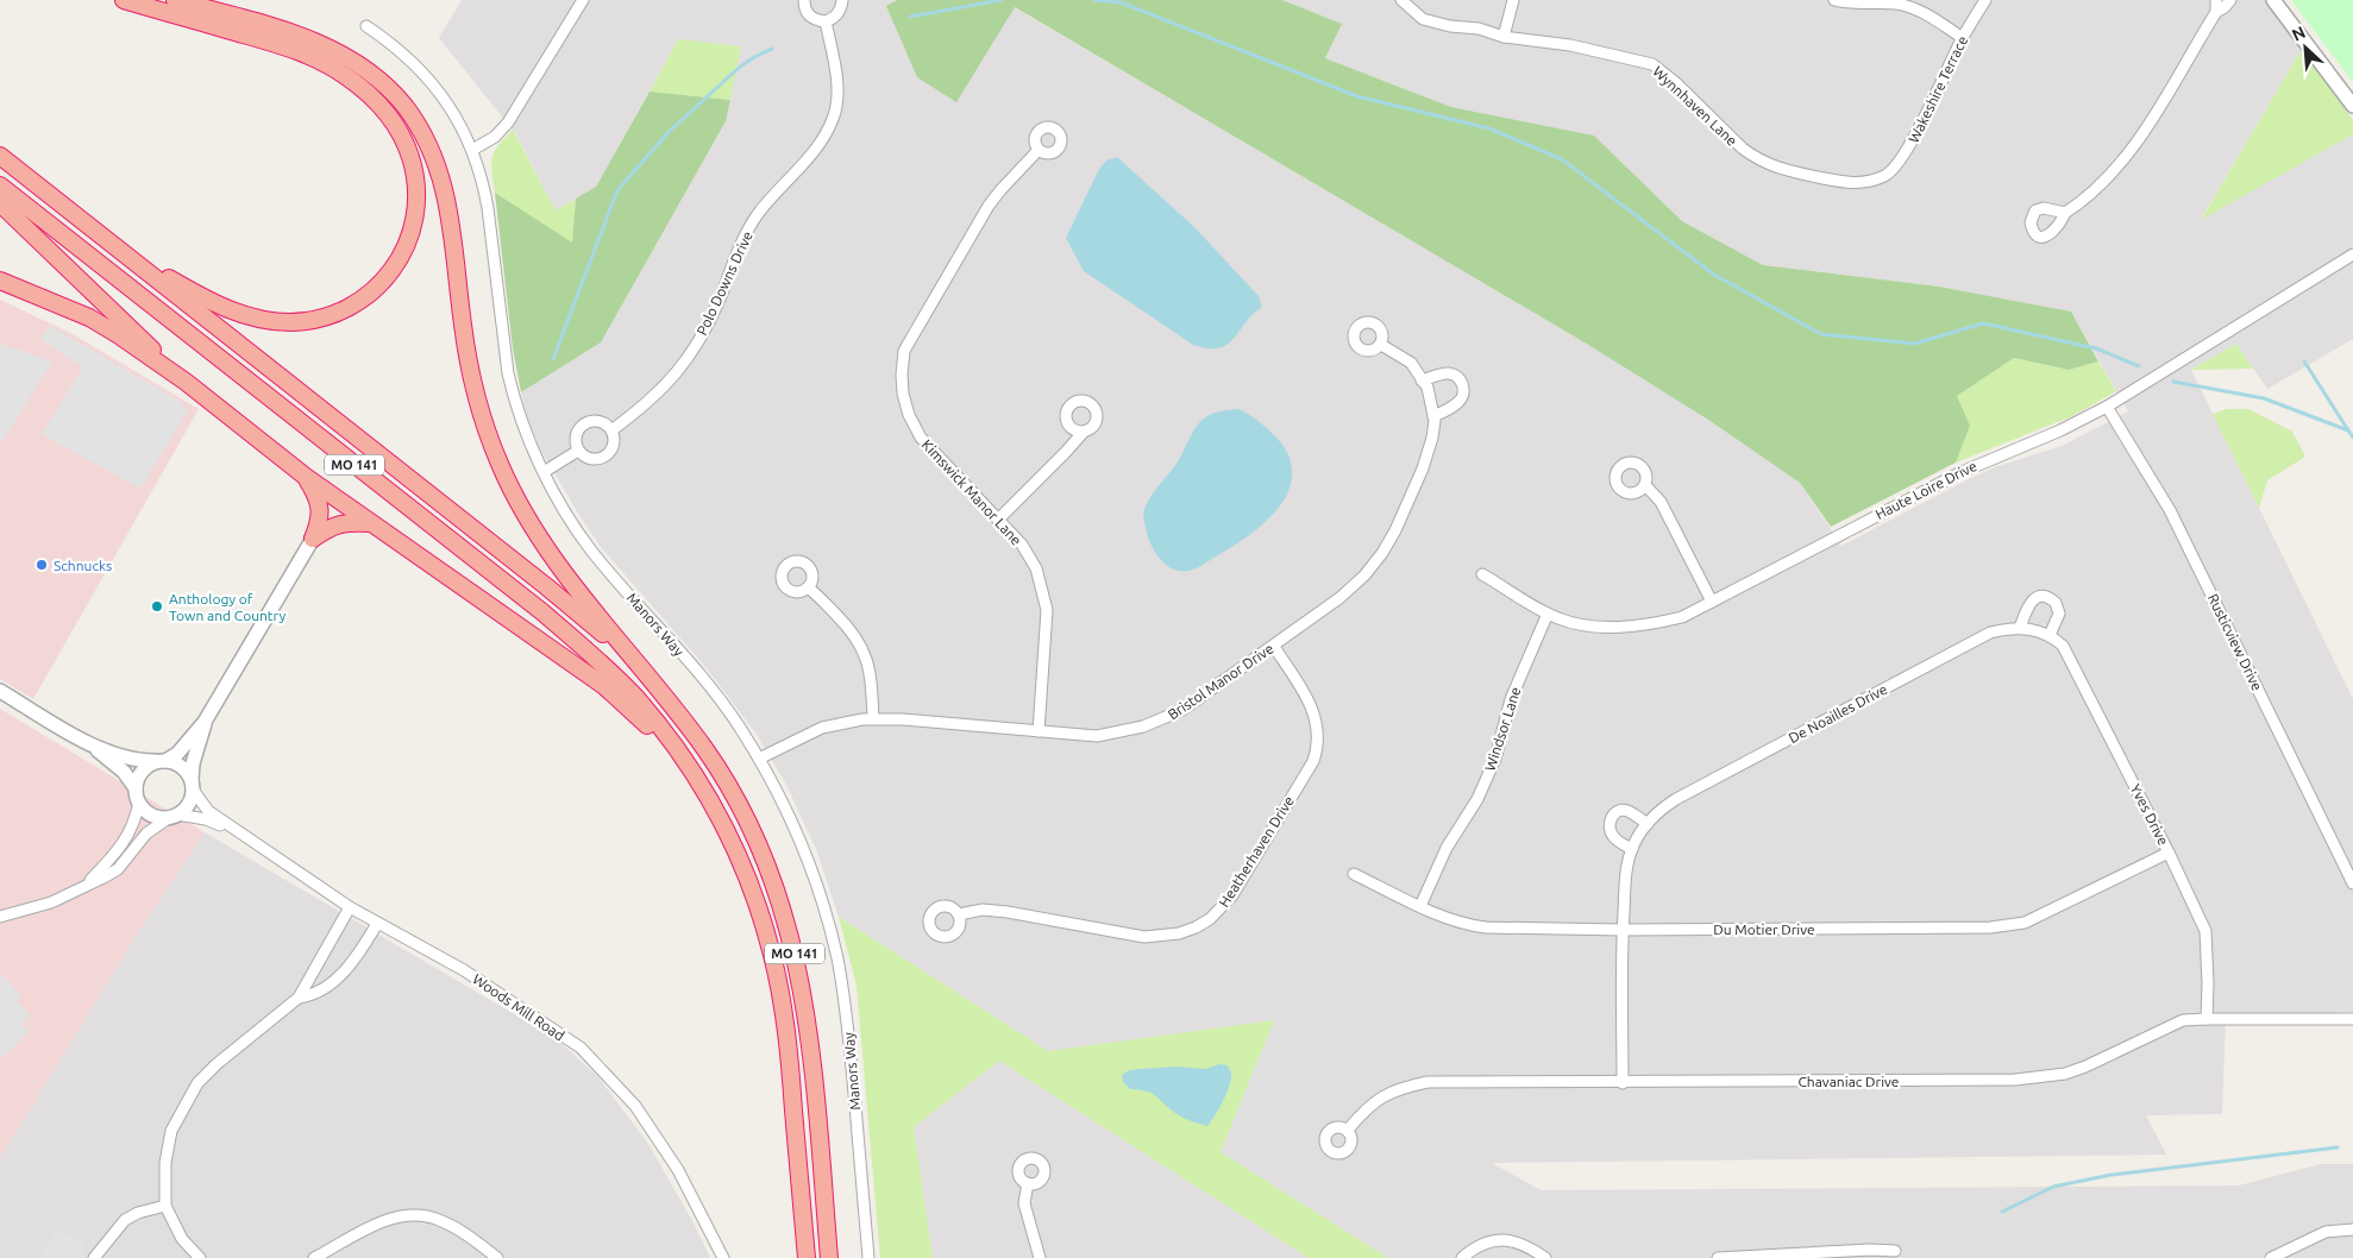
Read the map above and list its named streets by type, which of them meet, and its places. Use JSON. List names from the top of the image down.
{
  "streets": {
    "highway": ["MO 141"],
    "street": [
      "Wakeshire Terrace",
      "Wynnhaven Lane",
      "Polo Downs Drive",
      "Haute Loire Drive",
      "Kimswick Manor Lane",
      "Manors Way",
      "Rusticview Drive",
      "Bristol Manor Drive",
      "De Noailles Drive",
      "Windsor Lane",
      "Yves Drive",
      "Heatherhaven Drive",
      "Du Motier Drive",
      "Woods Mill Road",
      "Chavaniac Drive"
    ]
  },
  "crossings": [
    ["Wakeshire Terrace", "Wynnhaven Lane"],
    ["Haute Loire Drive", "Rusticview Drive"],
    ["Haute Loire Drive", "Windsor Lane"],
    ["Kimswick Manor Lane", "Bristol Manor Drive"],
    ["Manors Way", "Bristol Manor Drive"],
    ["Bristol Manor Drive", "Heatherhaven Drive"],
    ["De Noailles Drive", "Yves Drive"],
    ["De Noailles Drive", "Du Motier Drive"],
    ["De Noailles Drive", "Chavaniac Drive"],
    ["Windsor Lane", "Du Motier Drive"],
    ["Yves Drive", "Du Motier Drive"],
    ["Yves Drive", "Chavaniac Drive"]
  ],
  "places": ["Schnucks", "Anthology of Town and Country"],
  "north": "top left"
}
